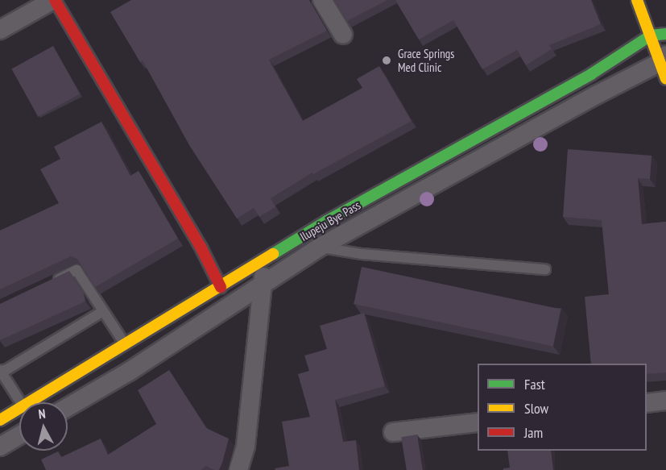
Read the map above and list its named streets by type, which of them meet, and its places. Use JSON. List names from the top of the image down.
{
  "streets": {
    "street": ["Ilupeju Bye Pass"]
  },
  "places": ["Grace Springs Med Clinic"],
  "legend": ["Fast", "Slow", "Jam"],
  "north": "top"
}
